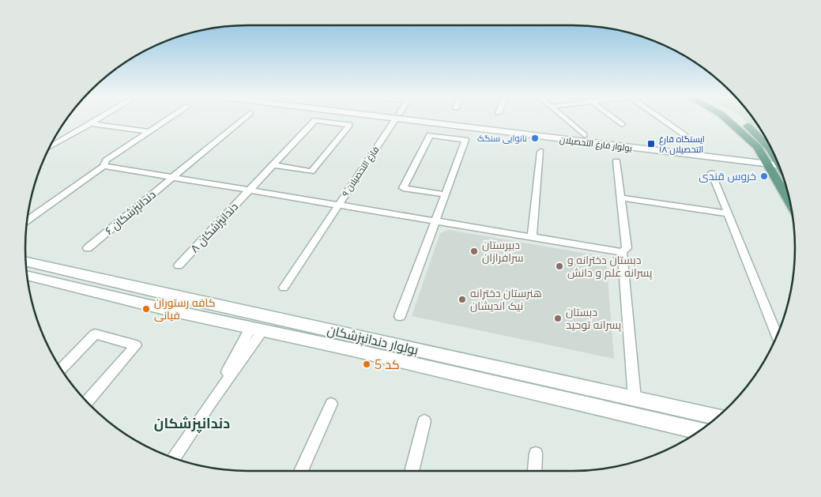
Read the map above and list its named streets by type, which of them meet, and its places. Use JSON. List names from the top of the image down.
{
  "streets": {
    "main road": ["بولوار فارغ التحصیلان", "بولوار دندانپزشکان"],
    "street": ["فارغ التحصیلان ۹", "دندانپزشکان ۶", "دندانپزشکان ۸"]
  },
  "districts": ["دندانپزشکان"],
  "places": {
    "other": [
      "نانوایی سنگک",
      "خروس قندی",
      "دبیرستان سرافرازان",
      "دبستان دخترانه و پسرانه علم و دانش",
      "هنرستان دخترانه نیک اندیشان",
      "کافه رستوران فیانی",
      "دبستان پسرانه توحید",
      "کد 5"
    ],
    "transit": ["ایستگاه فارغ التحصیلان ۱۸"]
  }
}
